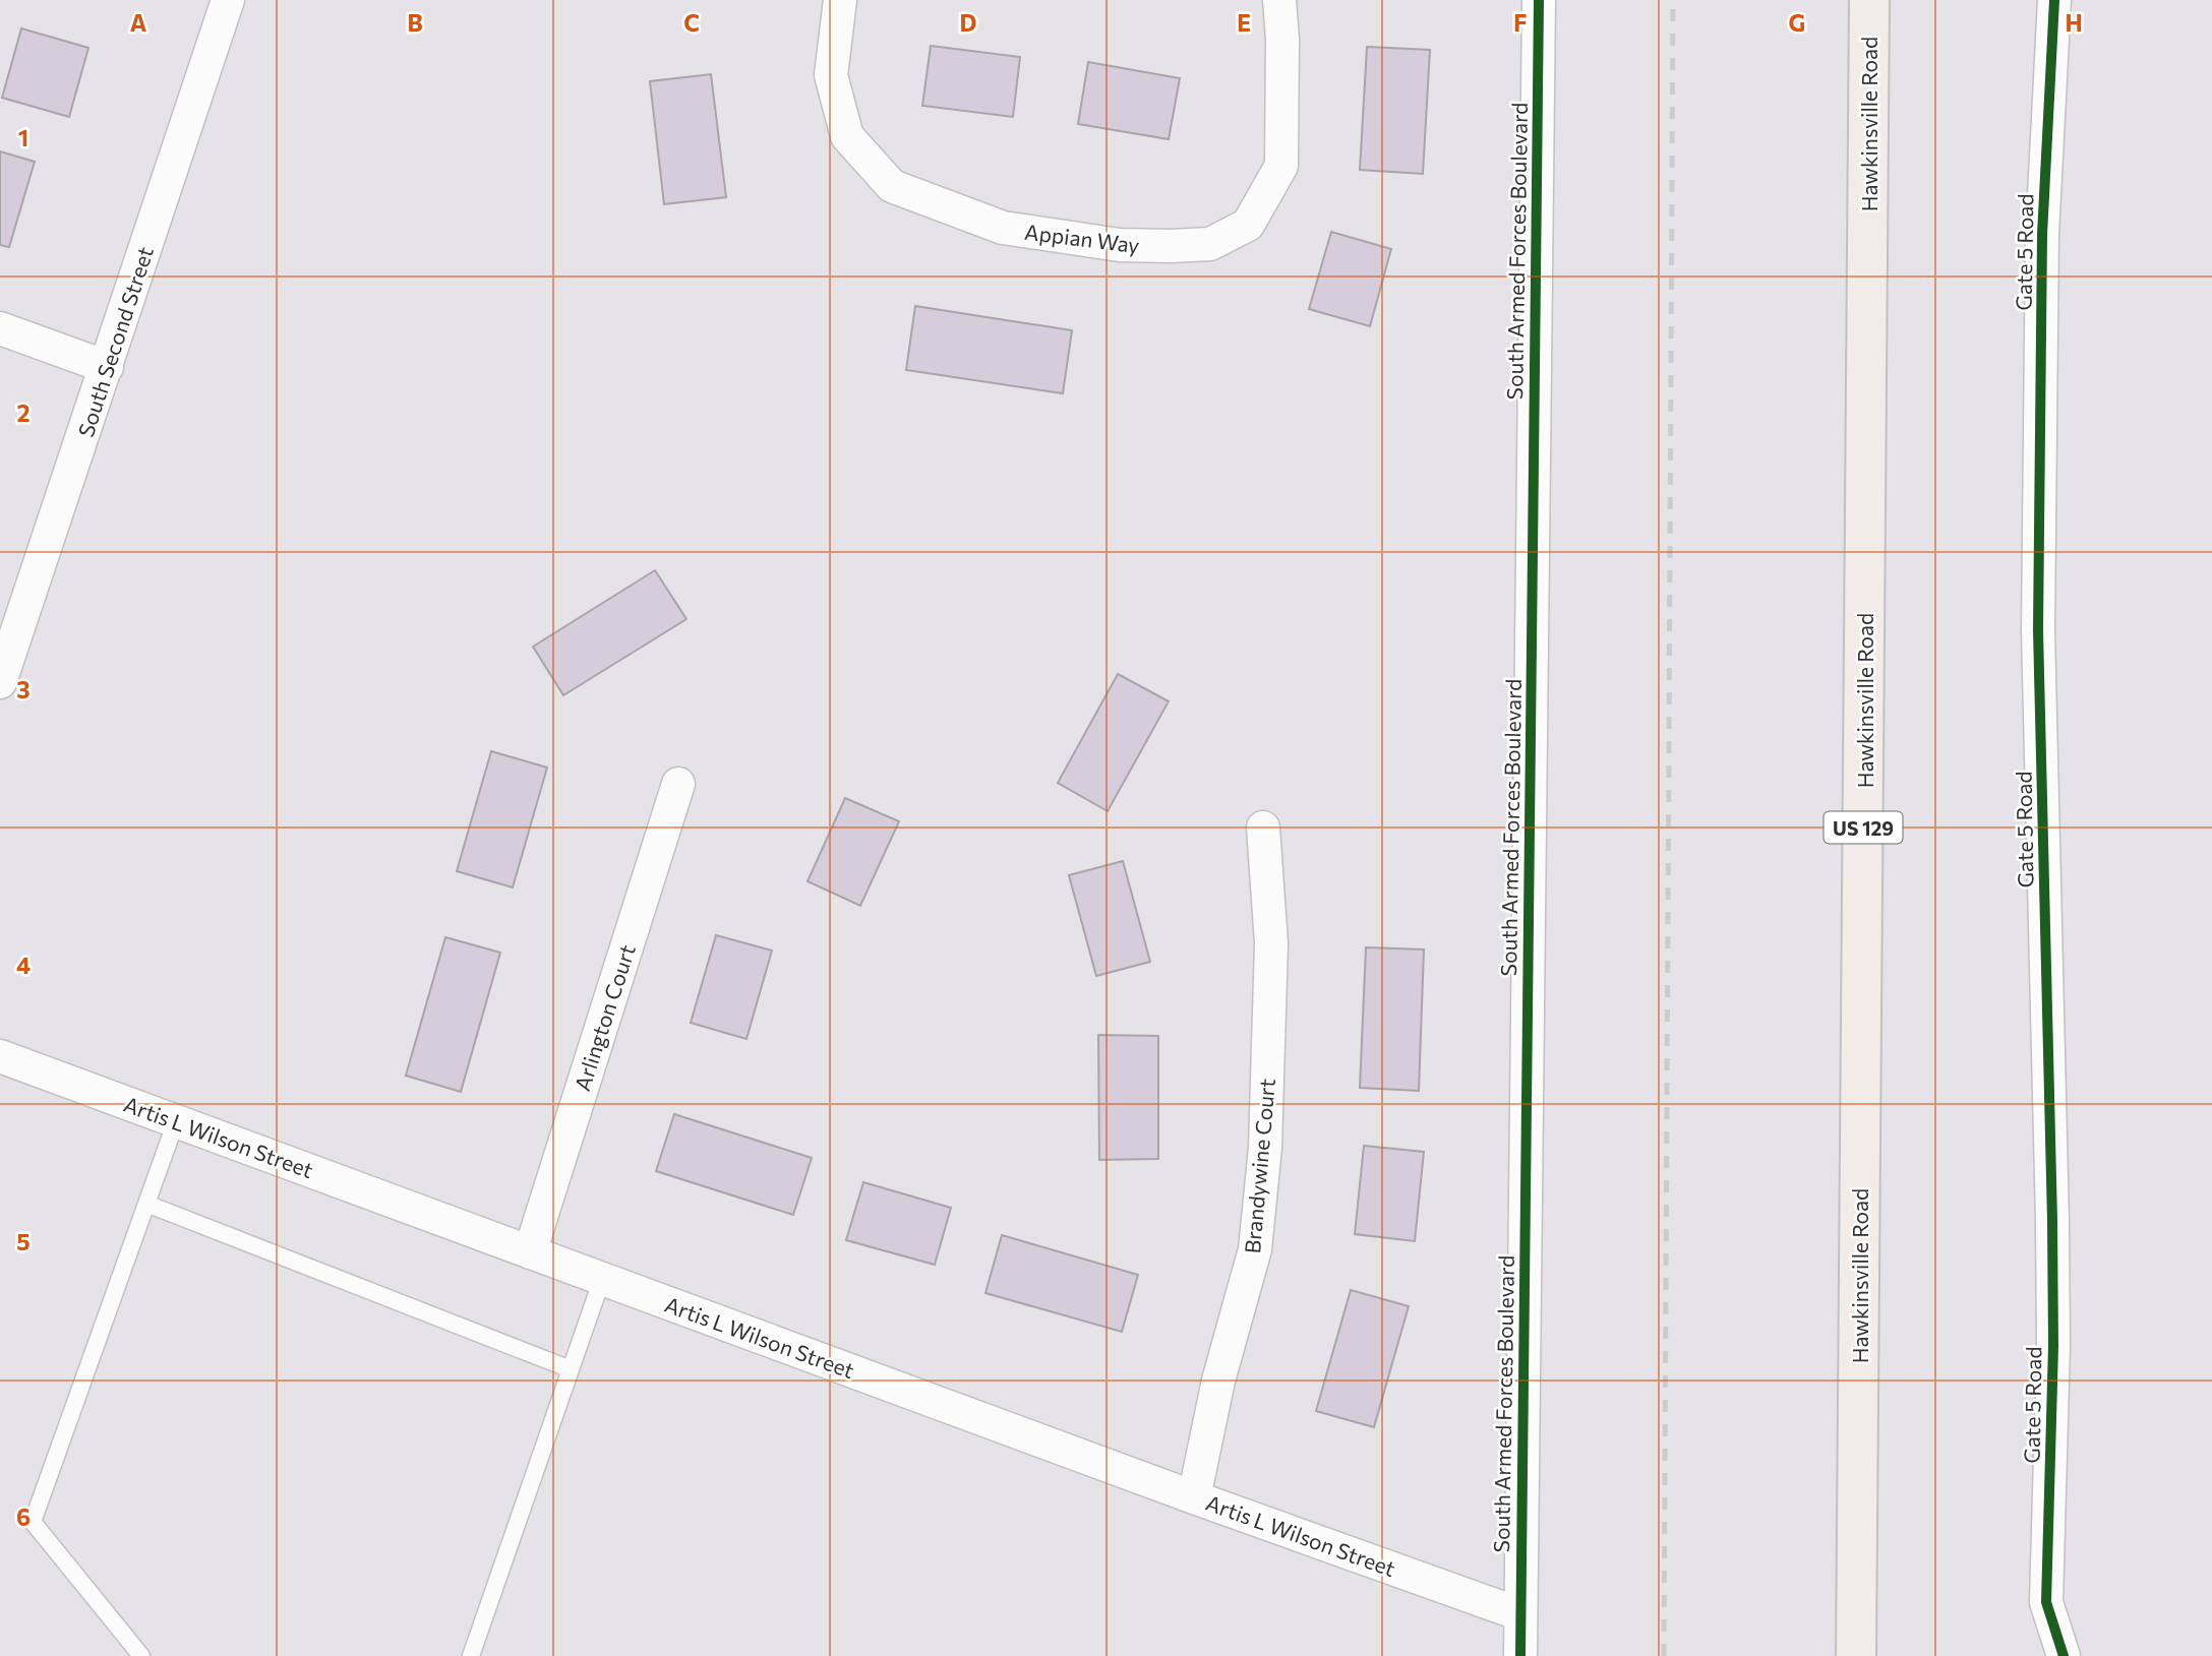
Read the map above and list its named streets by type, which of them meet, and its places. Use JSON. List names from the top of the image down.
{
  "streets": {
    "main road": ["Hawkinsville Road", "US 129"],
    "street": [
      "Appian Way",
      "South Armed Forces Boulevard",
      "Gate 5 Road",
      "South Second Street",
      "Arlington Court",
      "Artis L Wilson Street",
      "Brandywine Court"
    ]
  },
  "crossings": [
    ["South Armed Forces Boulevard", "Artis L Wilson Street"],
    ["Arlington Court", "Artis L Wilson Street"],
    ["Artis L Wilson Street", "Brandywine Court"]
  ],
  "grid": {
    "columns": [
      "A",
      "B",
      "C",
      "D",
      "E",
      "F",
      "G",
      "H"
    ],
    "rows": [
      "1",
      "2",
      "3",
      "4",
      "5",
      "6"
    ]
  }
}
